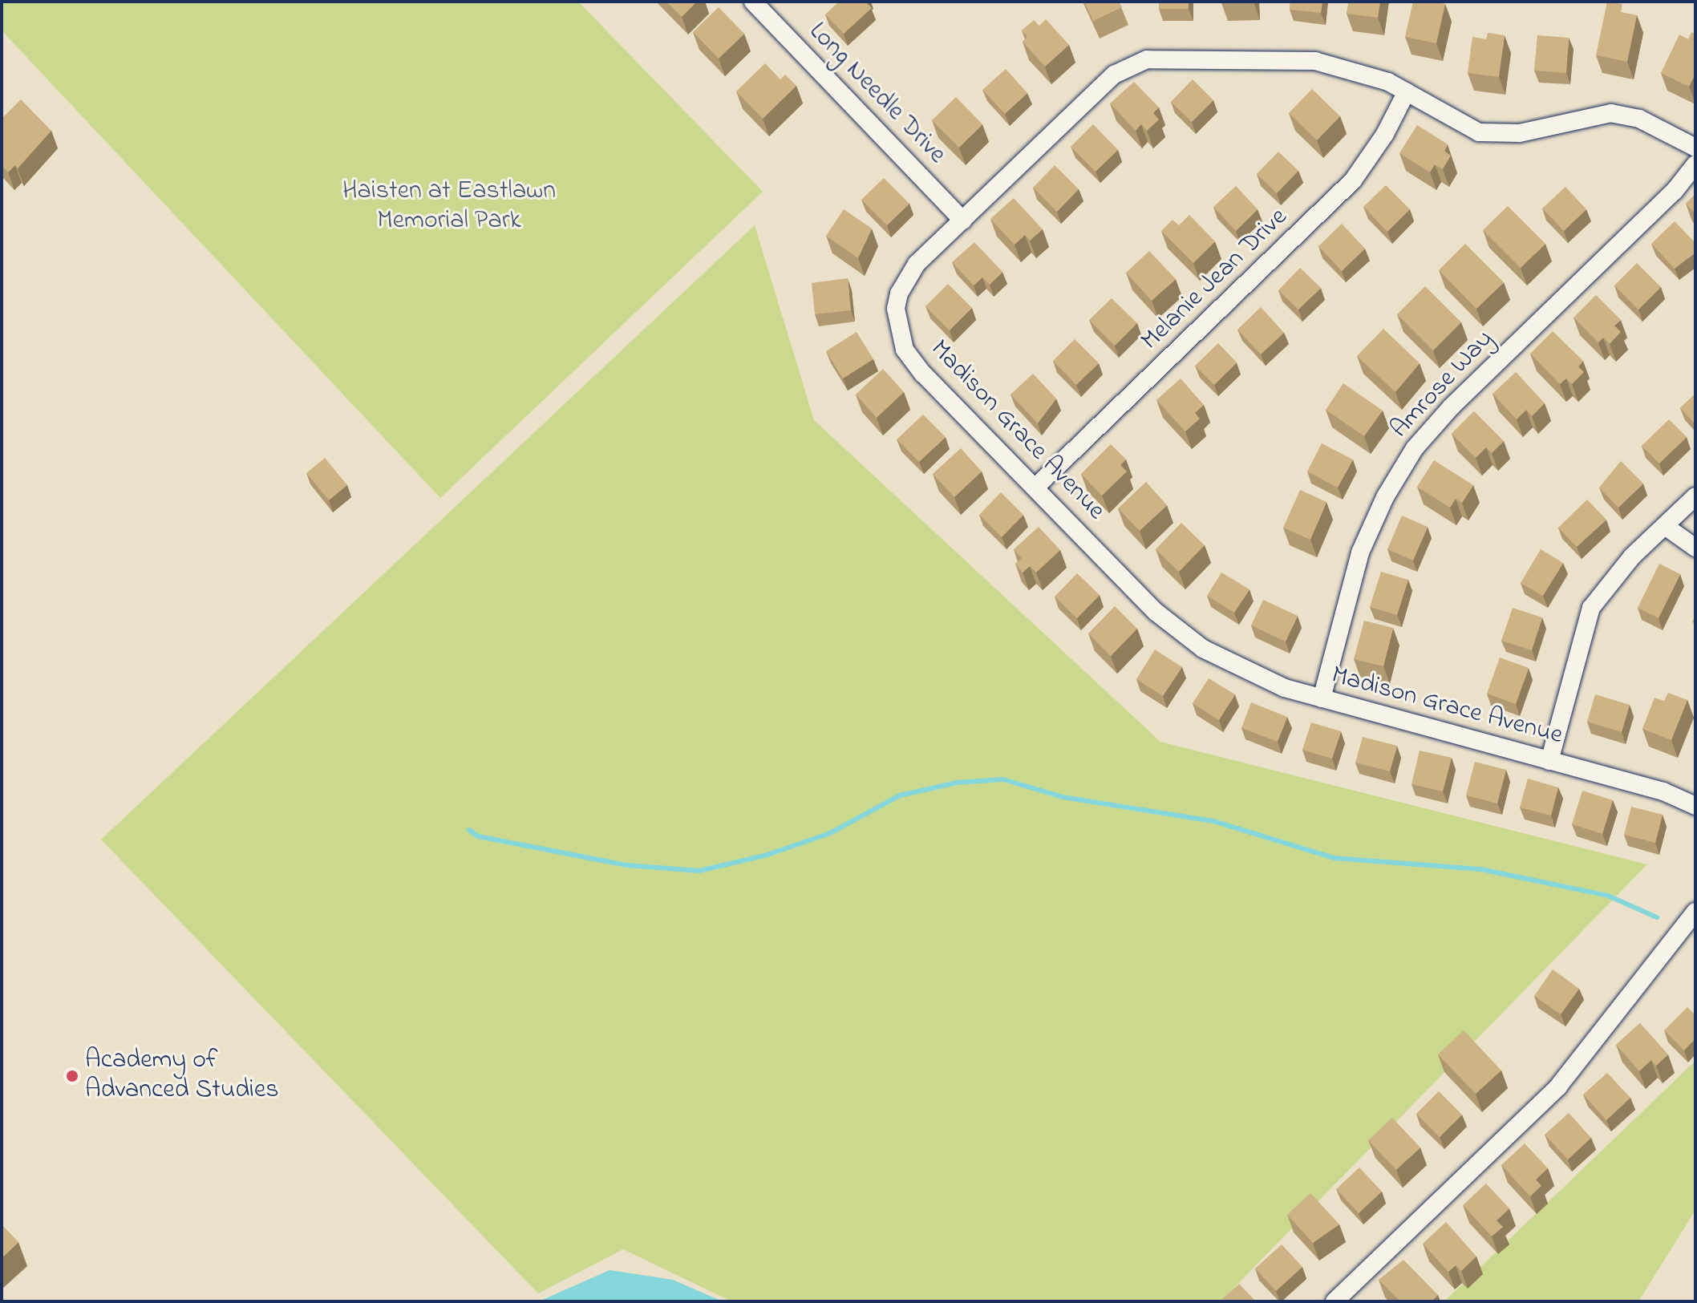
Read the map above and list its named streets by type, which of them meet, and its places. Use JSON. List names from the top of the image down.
{
  "streets": {
    "street": [
      "Long Needle Drive",
      "Melanie Jean Drive",
      "Amrose Way",
      "Madison Grace Avenue"
    ]
  },
  "crossings": [
    ["Long Needle Drive", "Madison Grace Avenue"],
    ["Melanie Jean Drive", "Madison Grace Avenue"],
    ["Amrose Way", "Madison Grace Avenue"]
  ],
  "parks": ["Haisten at Eastlawn Memorial Park"],
  "places": ["Academy of Advanced Studies"]
}
